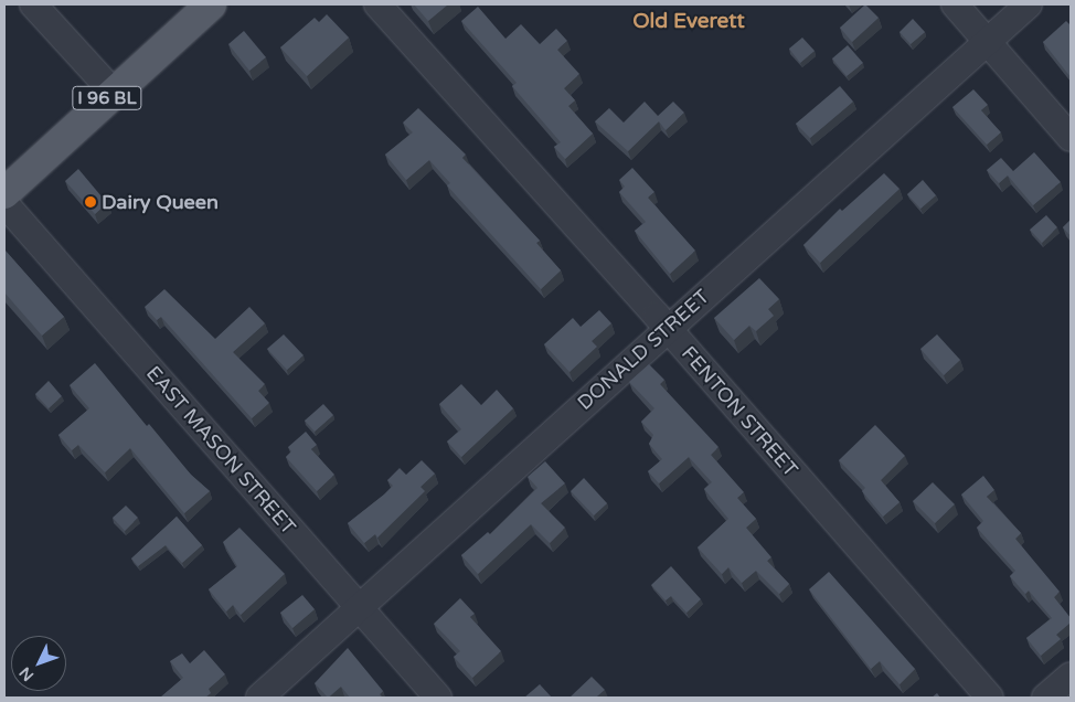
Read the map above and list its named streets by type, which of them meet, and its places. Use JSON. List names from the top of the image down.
{
  "streets": {
    "main road": ["I 96 BL"],
    "street": ["DONALD STREET", "FENTON STREET", "EAST MASON STREET"]
  },
  "crossings": [
    ["DONALD STREET", "FENTON STREET"],
    ["DONALD STREET", "EAST MASON STREET"]
  ],
  "districts": ["Old Everett"],
  "places": ["Dairy Queen"],
  "north": "bottom left"
}
